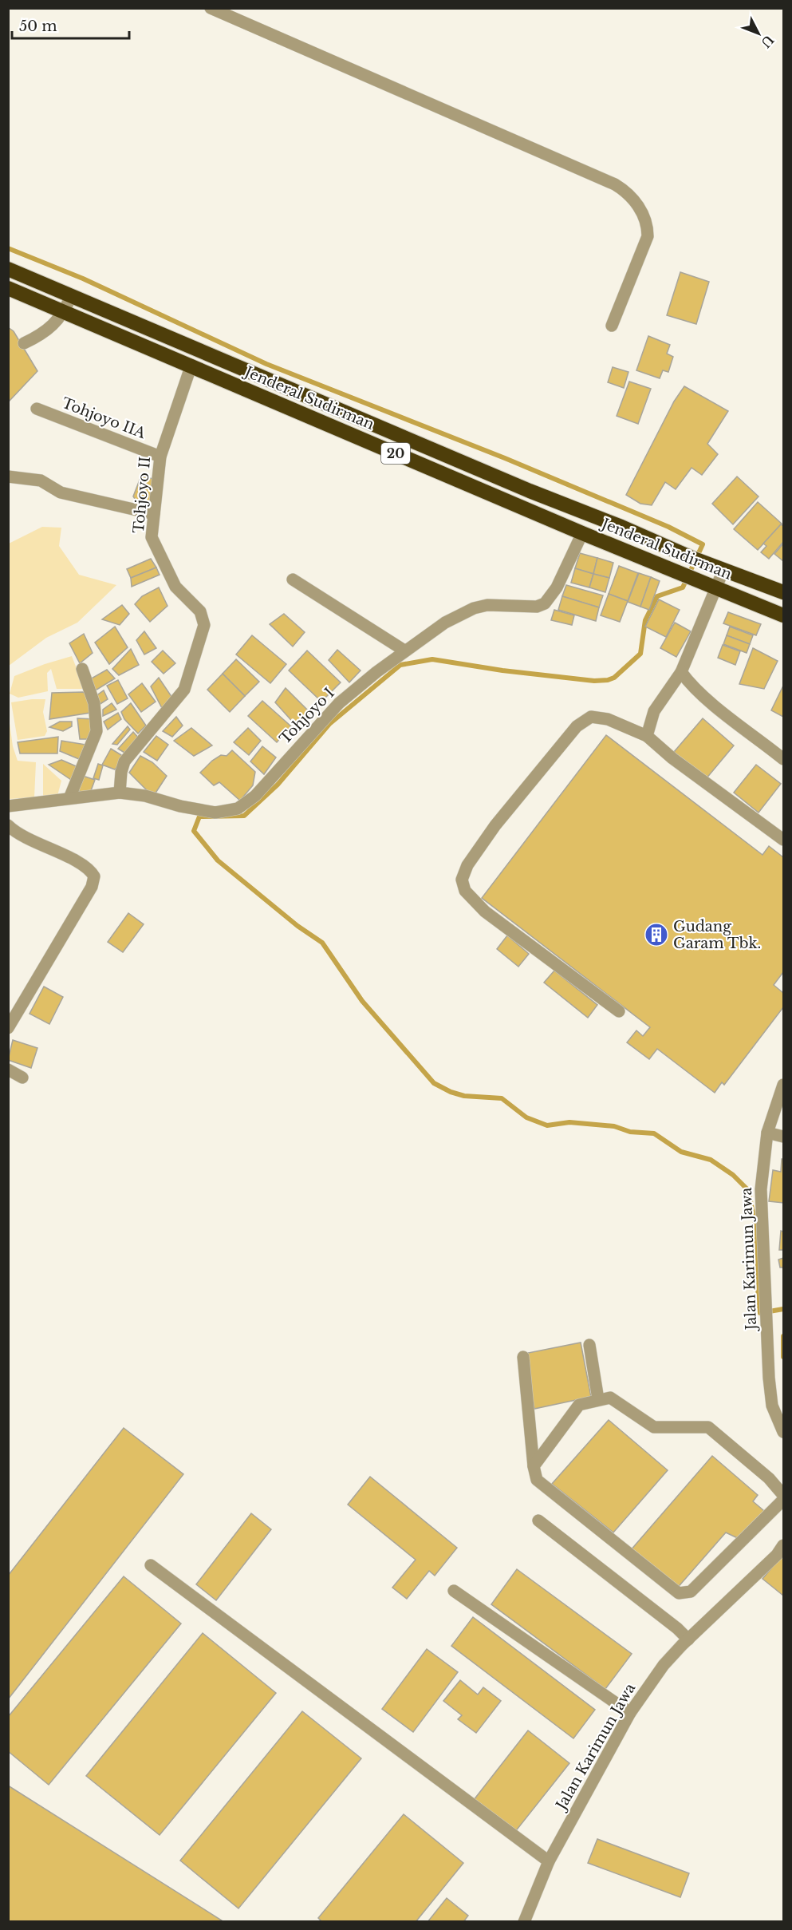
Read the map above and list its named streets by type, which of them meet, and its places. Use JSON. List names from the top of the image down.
{
  "streets": {
    "highway": ["Jenderal Sudirman", "20"],
    "street": [
      "Tohjoyo IIA",
      "Tohjoyo II",
      "Tohjoyo I",
      "Jalan Karimun Jawa"
    ]
  },
  "crossings": [
    ["Jenderal Sudirman", "Tohjoyo II"],
    ["Jenderal Sudirman", "Tohjoyo I"],
    ["Tohjoyo IIA", "Tohjoyo II"],
    ["Tohjoyo II", "Tohjoyo I"]
  ],
  "places": {
    "building": ["Gudang Garam Tbk."]
  },
  "scale_bar": "50 m",
  "north": "bottom right"
}
